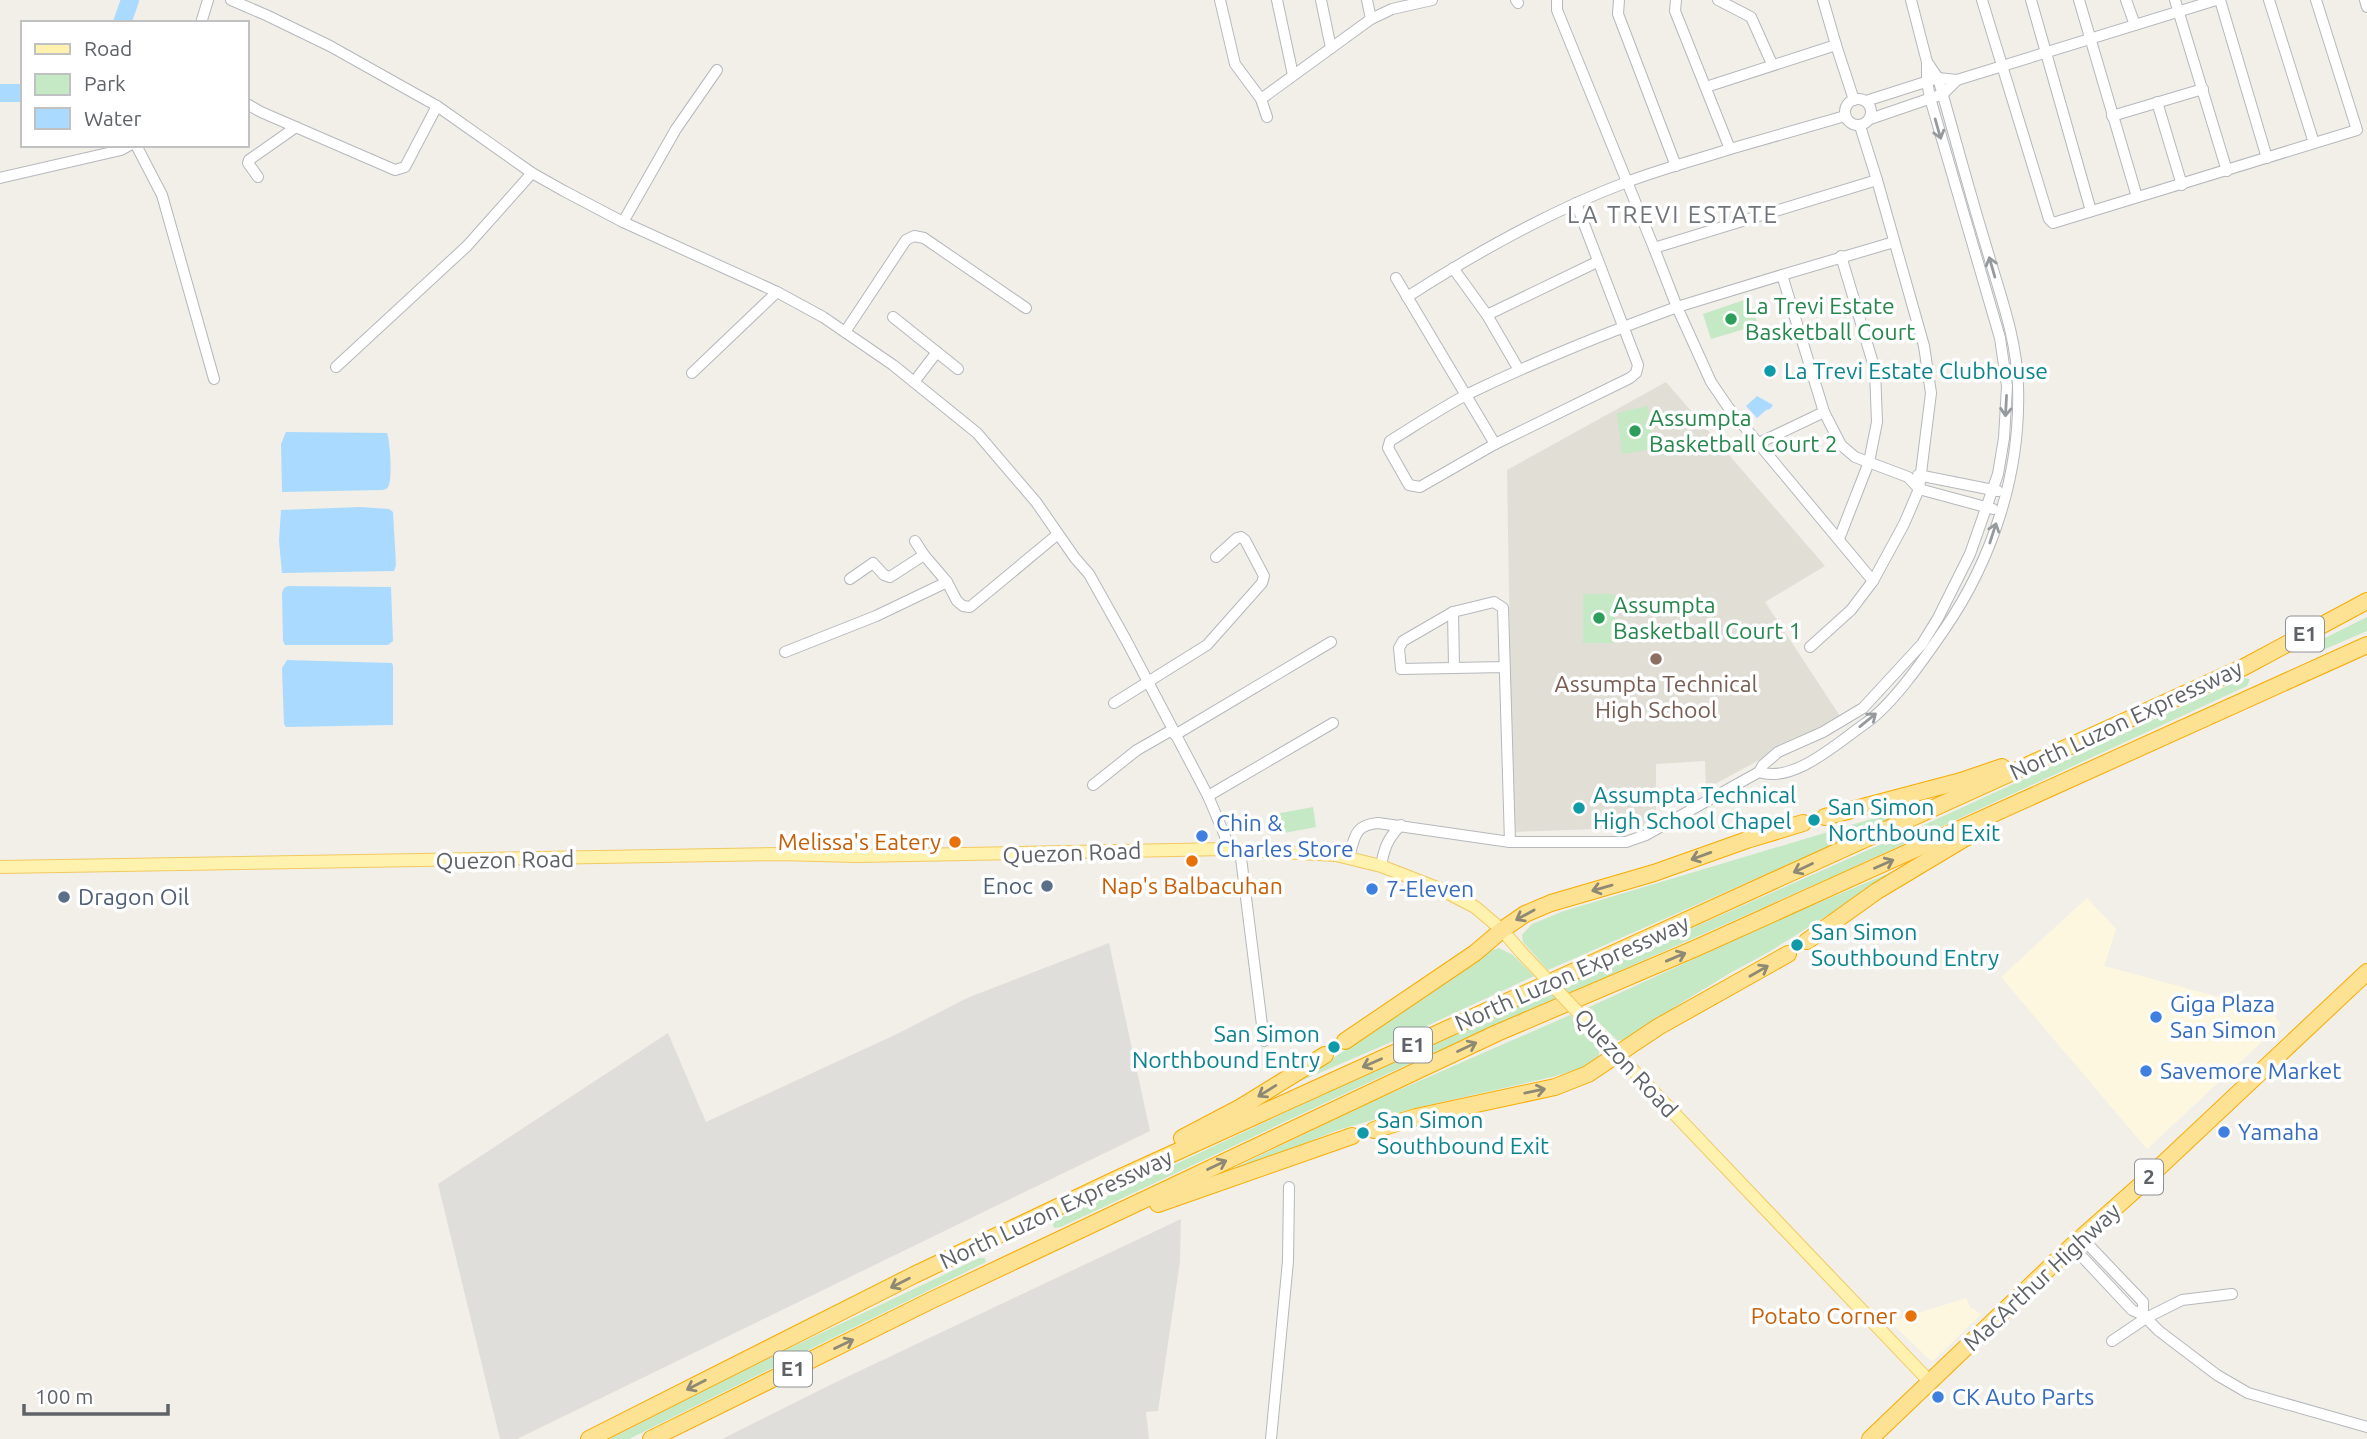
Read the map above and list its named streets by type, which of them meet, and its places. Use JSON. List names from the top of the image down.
{
  "streets": {
    "highway": [
      "E1",
      "North Luzon Expressway",
      "2",
      "MacArthur Highway"
    ],
    "main road": ["Quezon Road"]
  },
  "crossings": [
    ["Quezon Road", "MacArthur Highway"]
  ],
  "districts": ["LA TREVI ESTATE"],
  "places": [
    "La Trevi Estate Basketball Court",
    "La Trevi Estate Clubhouse",
    "Assumpta Basketball Court 2",
    "Assumpta Basketball Court 1",
    "Assumpta Technical High School",
    "Assumpta Technical High School Chapel",
    "San Simon Northbound Exit",
    "Chin & Charles Store",
    "Melissa's Eatery",
    "Nap's Balbacuhan",
    "Enoc",
    "7-Eleven",
    "Dragon Oil",
    "San Simon Southbound Entry",
    "Giga Plaza San Simon",
    "San Simon Northbound Entry",
    "Savemore Market",
    "Yamaha",
    "San Simon Southbound Exit",
    "Potato Corner",
    "CK Auto Parts"
  ],
  "legend": ["Road", "Park", "Water"],
  "scale_bar": "100 m"
}
